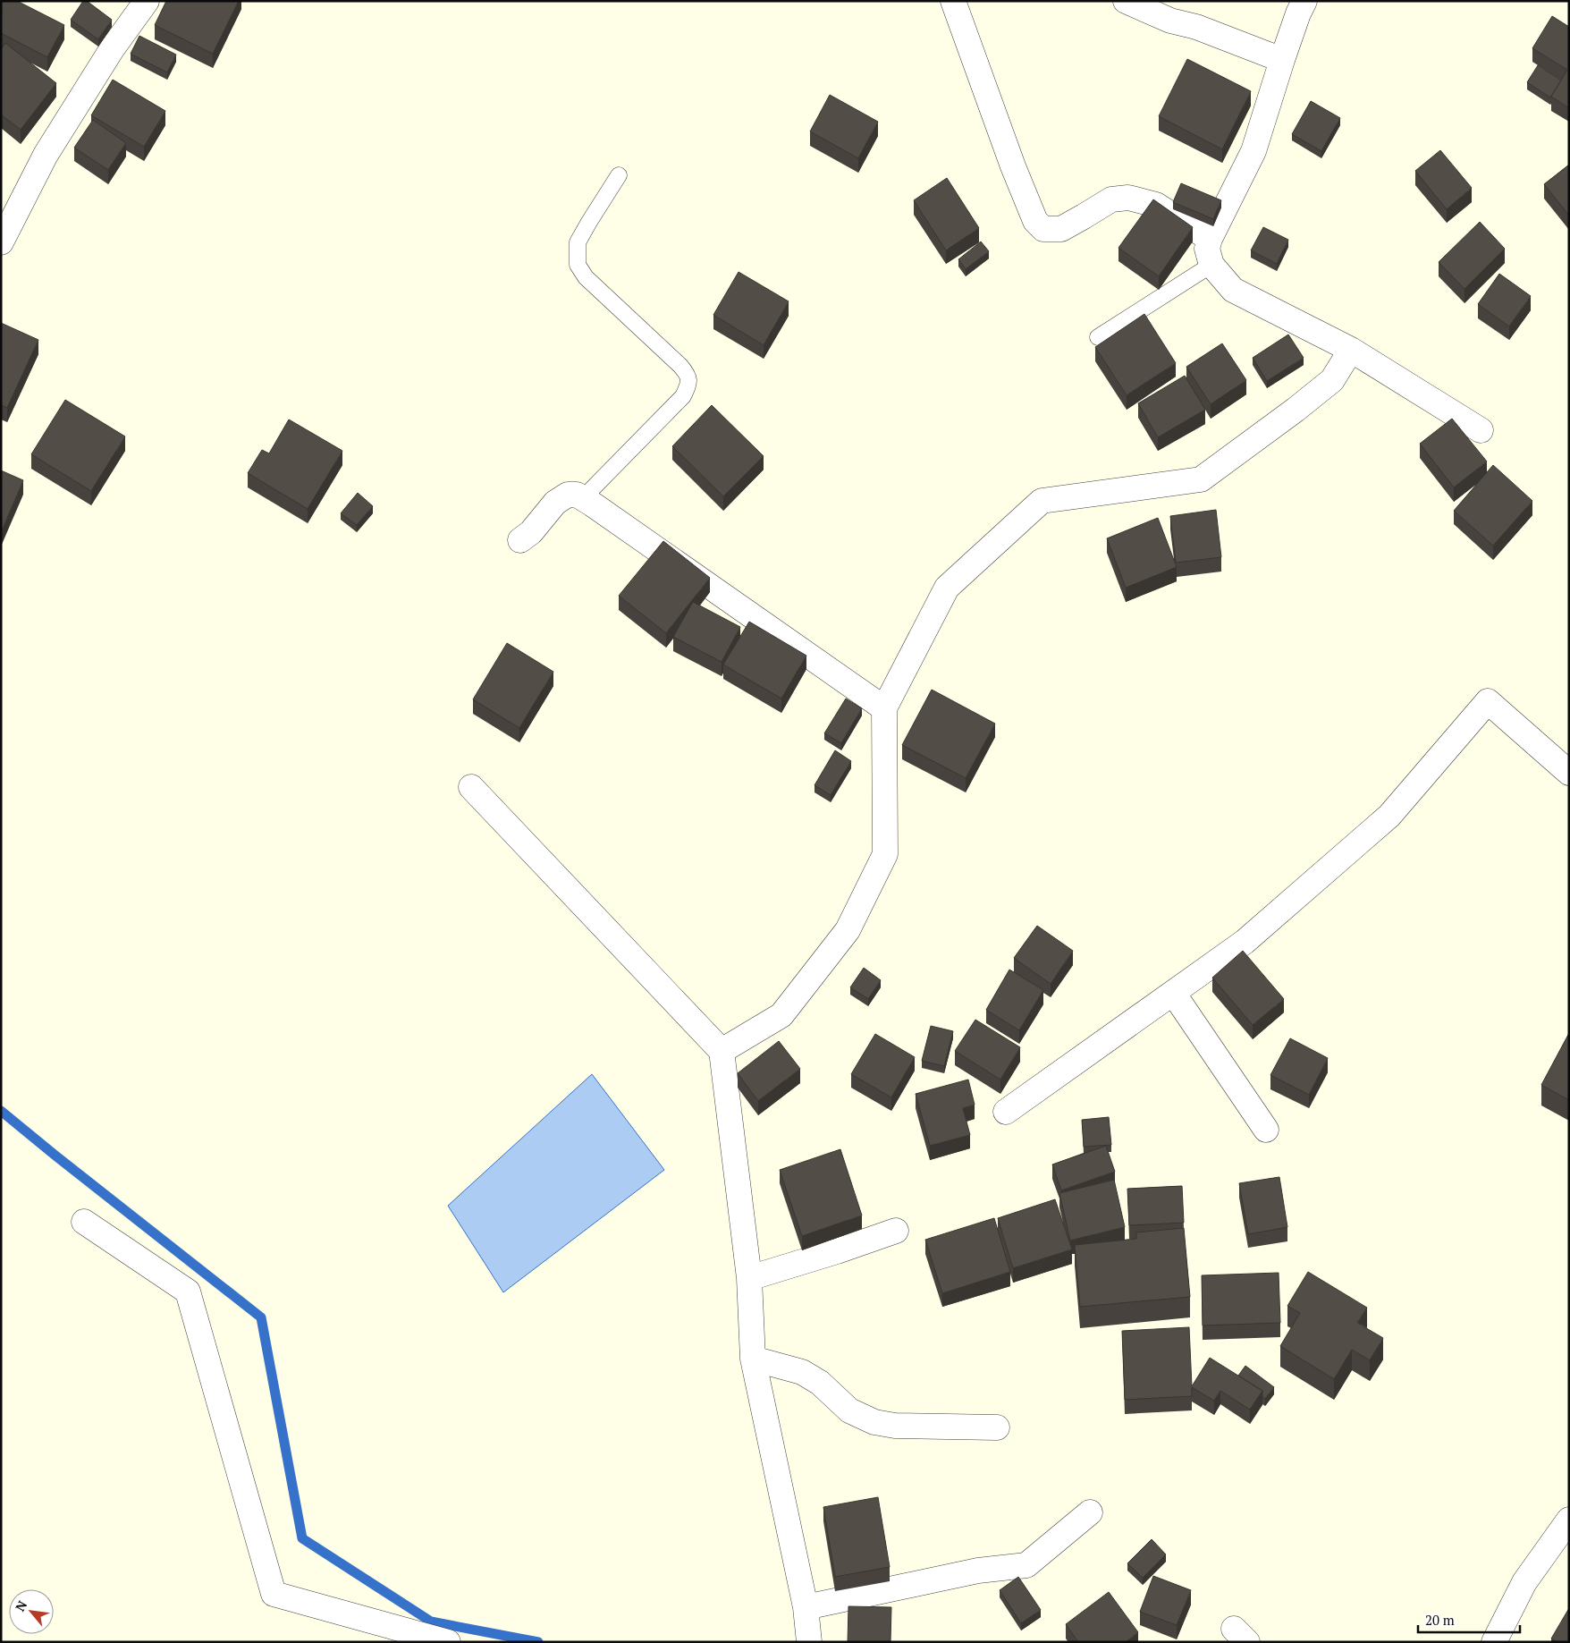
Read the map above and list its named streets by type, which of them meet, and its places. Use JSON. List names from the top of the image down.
{
  "scale_bar": "20 m",
  "north": "top left"
}
